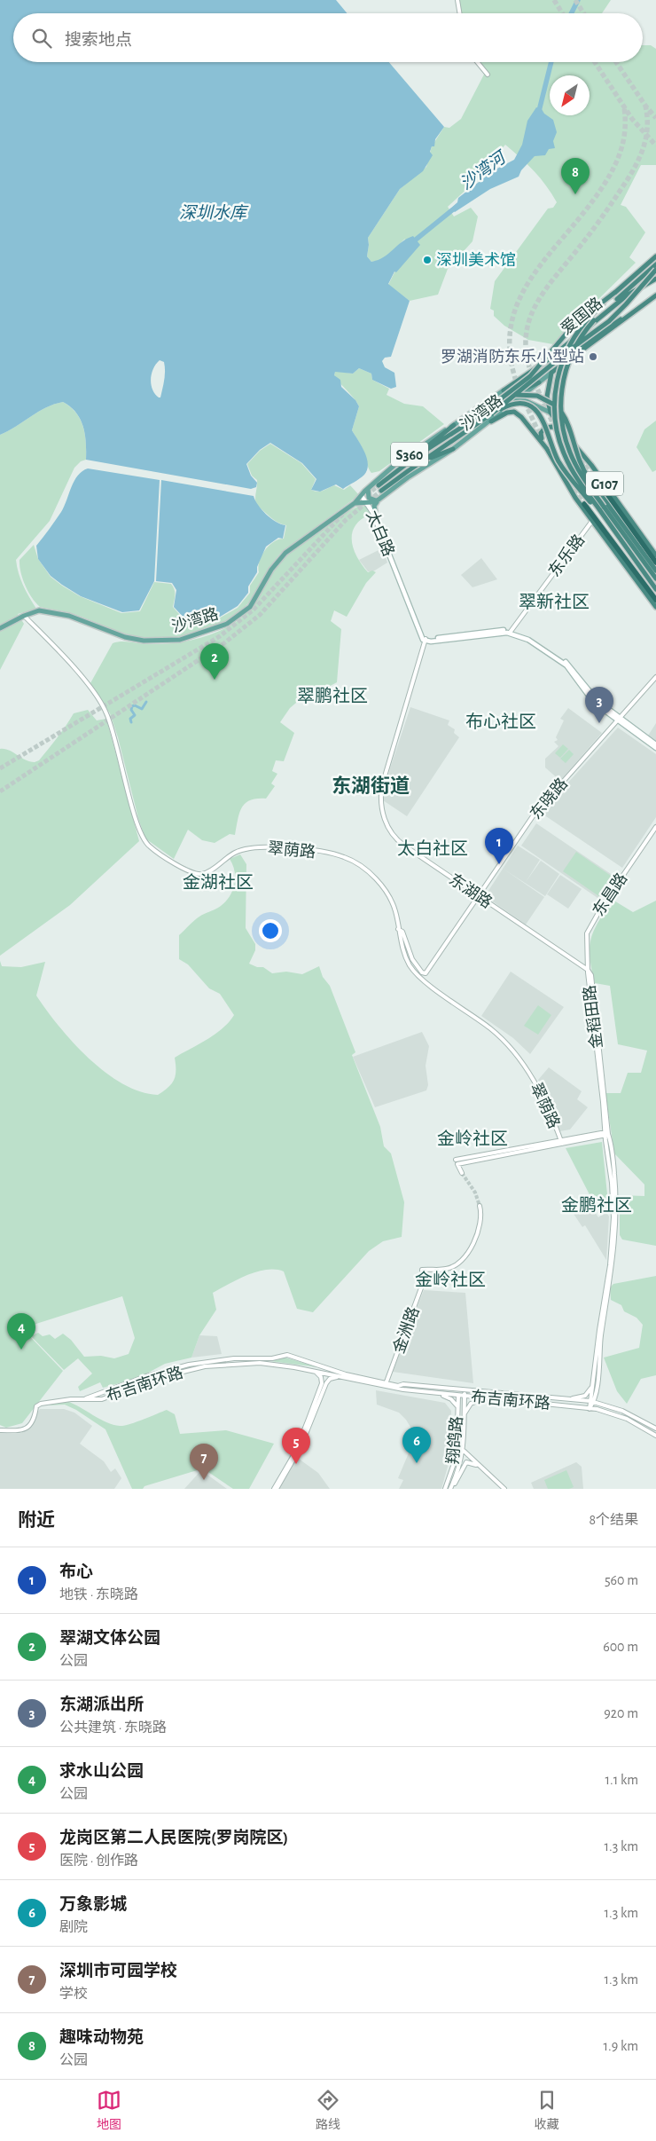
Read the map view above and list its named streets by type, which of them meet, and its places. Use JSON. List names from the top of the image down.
{
  "streets": {
    "highway": ["爱国路", "G107"],
    "main road": ["沙湾路", "S360", "太白路"],
    "street": [
      "东乐路",
      "东晓路",
      "翠荫路",
      "东湖路",
      "东昌路",
      "金稻田路",
      "金洲路",
      "布吉南环路",
      "翔鸽路"
    ]
  },
  "crossings": [
    ["爱国路", "沙湾路"],
    ["爱国路", "G107"],
    ["沙湾路", "G107"],
    ["沙湾路", "太白路"],
    ["沙湾路", "翠荫路"],
    ["G107", "东乐路"],
    ["太白路", "东湖路"],
    ["东晓路", "翠荫路"],
    ["东晓路", "东湖路"],
    ["东湖路", "东昌路"],
    ["东湖路", "金稻田路"],
    ["东昌路", "金稻田路"],
    ["金稻田路", "布吉南环路"],
    ["金洲路", "布吉南环路"],
    ["布吉南环路", "翔鸽路"]
  ],
  "districts": [
    "翠新社区",
    "翠鹏社区",
    "布心社区",
    "东湖街道",
    "太白社区",
    "金湖社区",
    "金岭社区",
    "金鹏社区",
    "金岭社区"
  ],
  "water": ["沙湾河", "深圳水库"],
  "places": ["深圳美术馆", "罗湖消防东乐小型站"],
  "north": "bottom left",
  "page": {
    "search": "搜索地点",
    "pins": [
      "8",
      "2",
      "3",
      "1",
      "4",
      "6",
      "5",
      "7"
    ],
    "heading": ["附近", "8个结果"],
    "list": [
      {
        "mark": "1",
        "name": "布心",
        "note": "地铁 · 东晓路",
        "value": "560 m"
      },
      {
        "mark": "2",
        "name": "翠湖文体公园",
        "note": "公园",
        "value": "600 m"
      },
      {
        "mark": "3",
        "name": "东湖派出所",
        "note": "公共建筑 · 东晓路",
        "value": "920 m"
      },
      {
        "mark": "4",
        "name": "求水山公园",
        "note": "公园",
        "value": "1.1 km"
      },
      {
        "mark": "5",
        "name": "龙岗区第二人民医院(罗岗院区)",
        "note": "医院 · 创作路",
        "value": "1.3 km"
      },
      {
        "mark": "6",
        "name": "万象影城",
        "note": "剧院",
        "value": "1.3 km"
      },
      {
        "mark": "7",
        "name": "深圳市可园学校",
        "note": "学校",
        "value": "1.3 km"
      },
      {
        "mark": "8",
        "name": "趣味动物苑",
        "note": "公园",
        "value": "1.9 km"
      }
    ],
    "nav": ["地图", "路线", "收藏"]
  }
}
